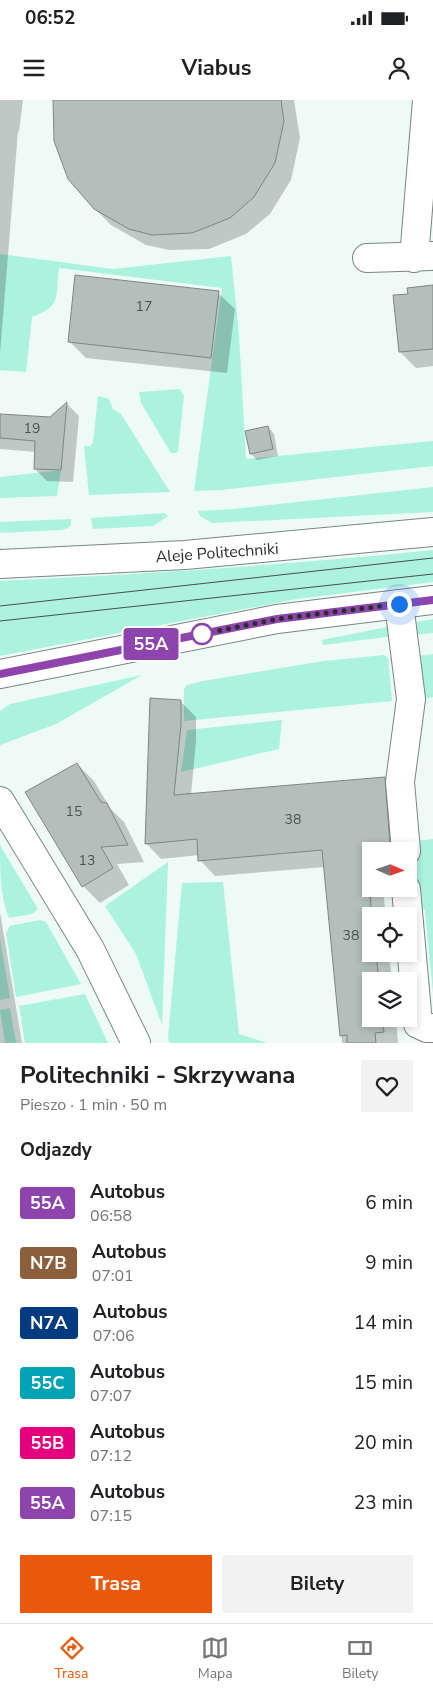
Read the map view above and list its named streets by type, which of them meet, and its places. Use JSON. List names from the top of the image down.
{
  "streets": {
    "main road": ["Aleje Politechniki"]
  },
  "lines": ["bus line 55A"],
  "house_numbers": [
    "17",
    "19",
    "15",
    "38",
    "13",
    "38"
  ],
  "north": "right",
  "page": {
    "status": "06:52",
    "header": "Viabus",
    "on_map": "55A",
    "heading": [
      ["Politechniki - Skrzywana", "Pieszo · 1 min · 50 m"],
      "Odjazdy"
    ],
    "list": [
      {
        "mark": "55A",
        "name": "Autobus",
        "note": "06:58",
        "value": "6 min"
      },
      {
        "mark": "N7B",
        "name": "Autobus",
        "note": "07:01",
        "value": "9 min"
      },
      {
        "mark": "N7A",
        "name": "Autobus",
        "note": "07:06",
        "value": "14 min"
      },
      {
        "mark": "55C",
        "name": "Autobus",
        "note": "07:07",
        "value": "15 min"
      },
      {
        "mark": "55B",
        "name": "Autobus",
        "note": "07:12",
        "value": "20 min"
      },
      {
        "mark": "55A",
        "name": "Autobus",
        "note": "07:15",
        "value": "23 min"
      }
    ],
    "buttons": ["Trasa", "Bilety"],
    "tabs": ["Trasa", "Mapa", "Bilety"]
  }
}
